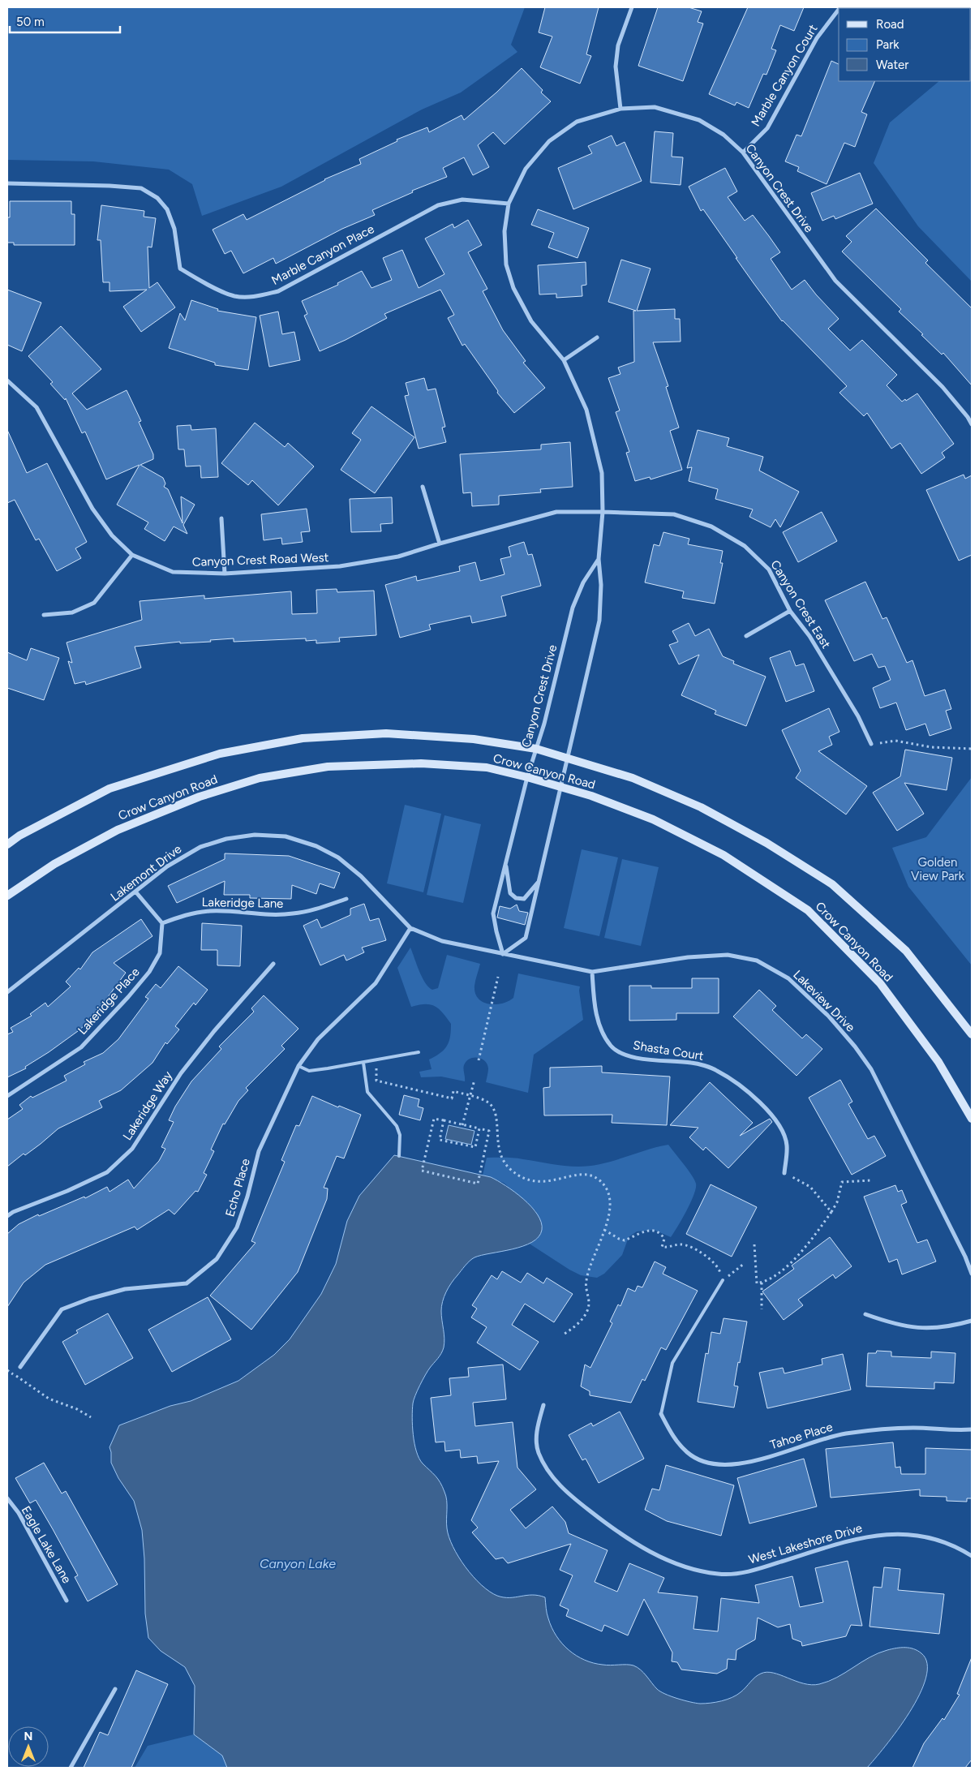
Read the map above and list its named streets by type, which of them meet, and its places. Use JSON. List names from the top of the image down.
{
  "streets": {
    "main road": ["Crow Canyon Road"],
    "street": [
      "Marble Canyon Court",
      "Canyon Crest Drive",
      "Marble Canyon Place",
      "Canyon Crest Road West",
      "Canyon Crest East",
      "Lakemont Drive",
      "Lakeridge Lane",
      "Lakeridge Place",
      "Lakeview Drive",
      "Shasta Court",
      "Lakeridge Way",
      "Echo Place",
      "Tahoe Place",
      "West Lakeshore Drive",
      "Eagle Lake Lane"
    ]
  },
  "crossings": [
    ["Marble Canyon Court", "Canyon Crest Drive"],
    ["Canyon Crest Drive", "Marble Canyon Place"],
    ["Canyon Crest Drive", "Canyon Crest Road West"],
    ["Canyon Crest Drive", "Canyon Crest East"],
    ["Canyon Crest Drive", "Crow Canyon Road"],
    ["Canyon Crest Drive", "Lakemont Drive"],
    ["Canyon Crest Drive", "Lakeview Drive"],
    ["Canyon Crest Road West", "Canyon Crest East"],
    ["Lakemont Drive", "Lakeview Drive"],
    ["Lakemont Drive", "Echo Place"],
    ["Lakeridge Lane", "Lakeridge Place"],
    ["Lakeview Drive", "Shasta Court"]
  ],
  "water": ["Canyon Lake"],
  "parks": ["Golden View Park"],
  "legend": ["Road", "Park", "Water"],
  "scale_bar": "50 m",
  "north": "top"
}
